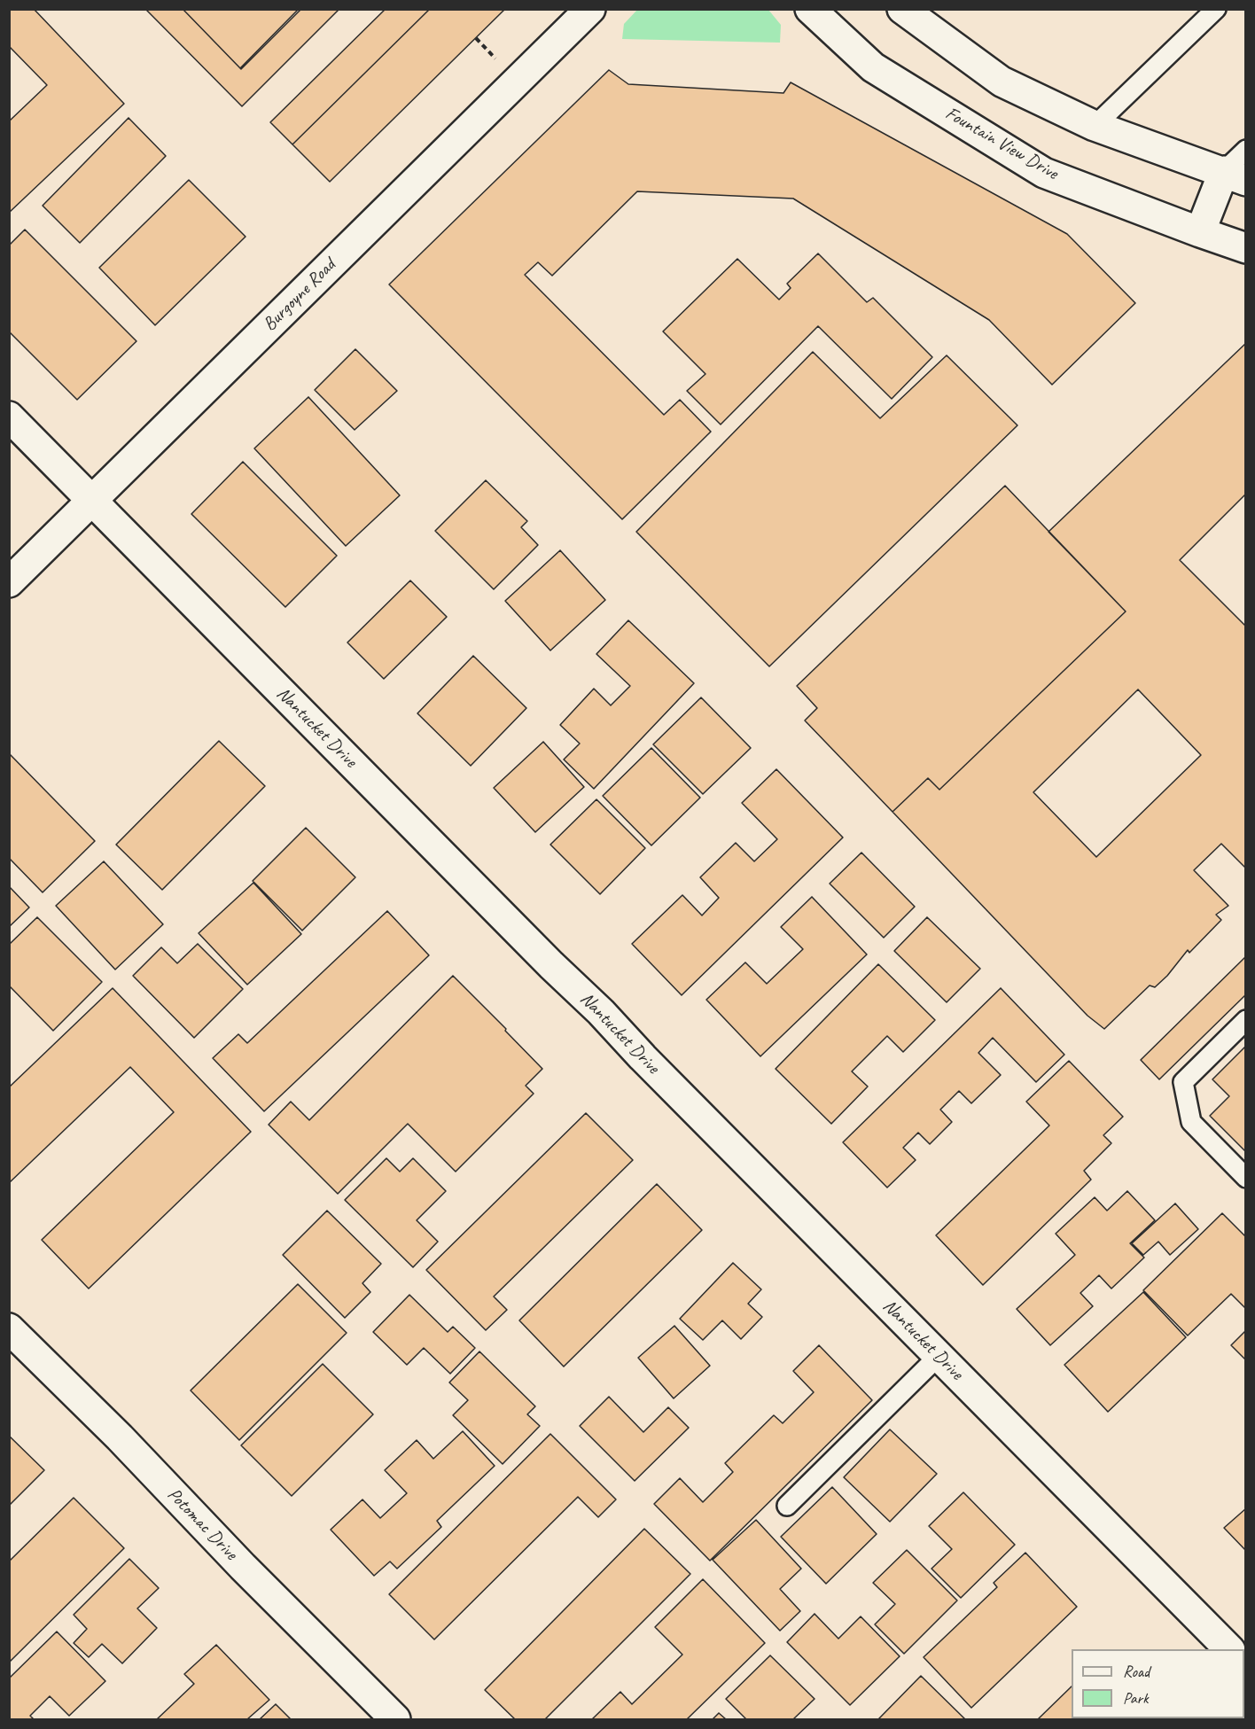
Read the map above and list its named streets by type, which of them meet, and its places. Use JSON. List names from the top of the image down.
{
  "streets": {
    "street": [
      "Fountain View Drive",
      "Burgoyne Road",
      "Nantucket Drive",
      "Potomac Drive"
    ]
  },
  "crossings": [
    ["Burgoyne Road", "Nantucket Drive"]
  ],
  "legend": ["Road", "Park"]
}
